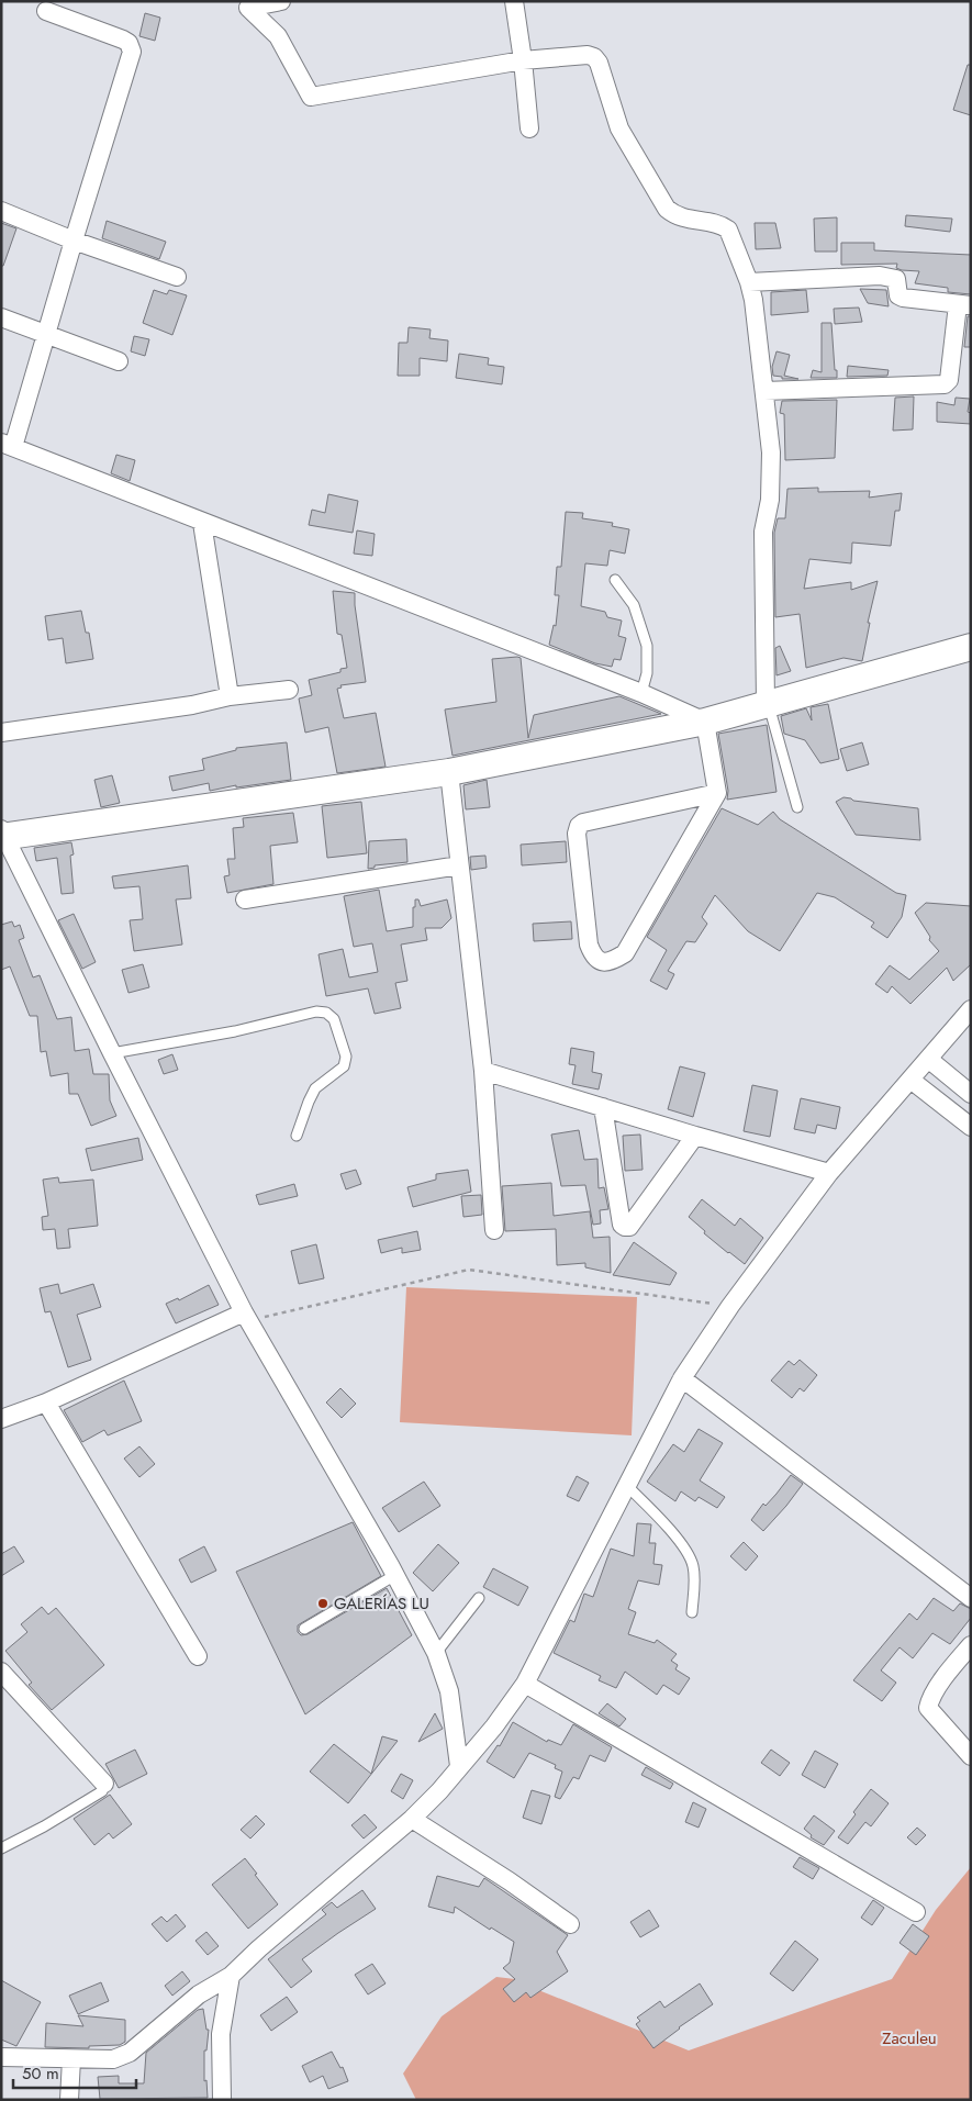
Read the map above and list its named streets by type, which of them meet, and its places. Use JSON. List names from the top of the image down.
{
  "parks": ["Zaculeu"],
  "places": ["GALERÍAS LU"],
  "scale_bar": "50 m"
}
